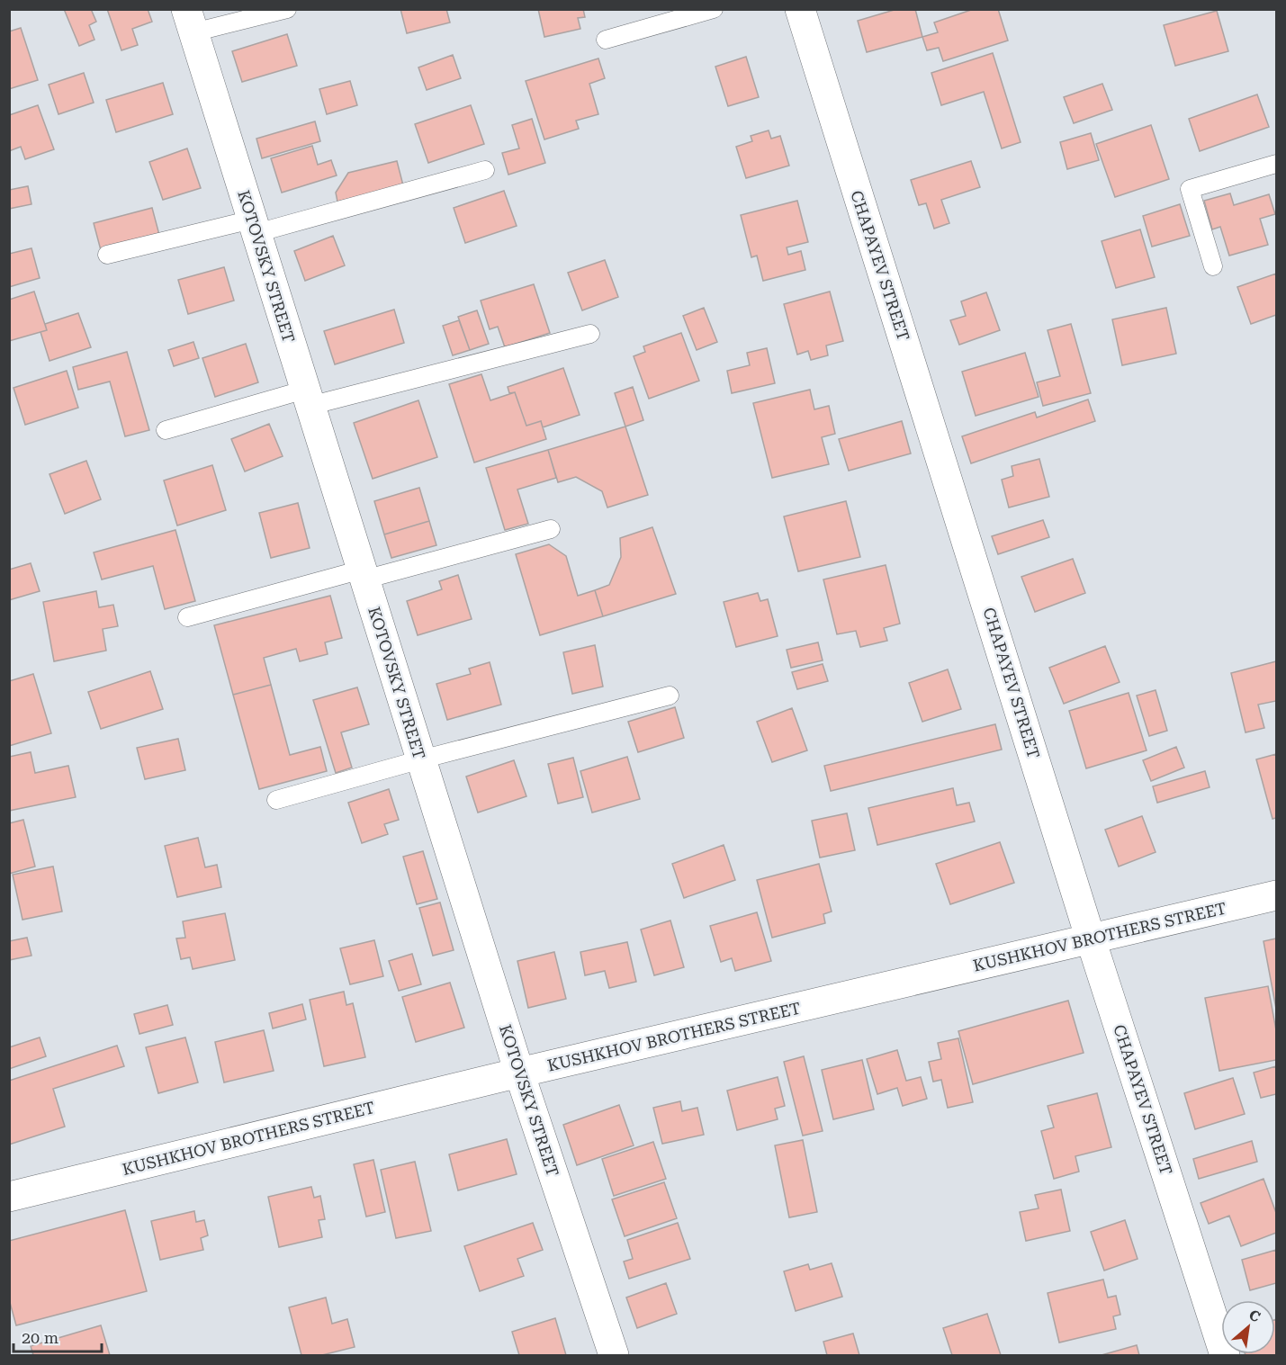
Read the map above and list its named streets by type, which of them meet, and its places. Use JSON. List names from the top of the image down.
{
  "streets": {
    "street": ["CHAPAYEV STREET", "KOTOVSKY STREET", "KUSHKHOV BROTHERS STREET"]
  },
  "crossings": [
    ["CHAPAYEV STREET", "KUSHKHOV BROTHERS STREET"],
    ["KOTOVSKY STREET", "KUSHKHOV BROTHERS STREET"]
  ],
  "scale_bar": "20 m",
  "north": "top right"
}
